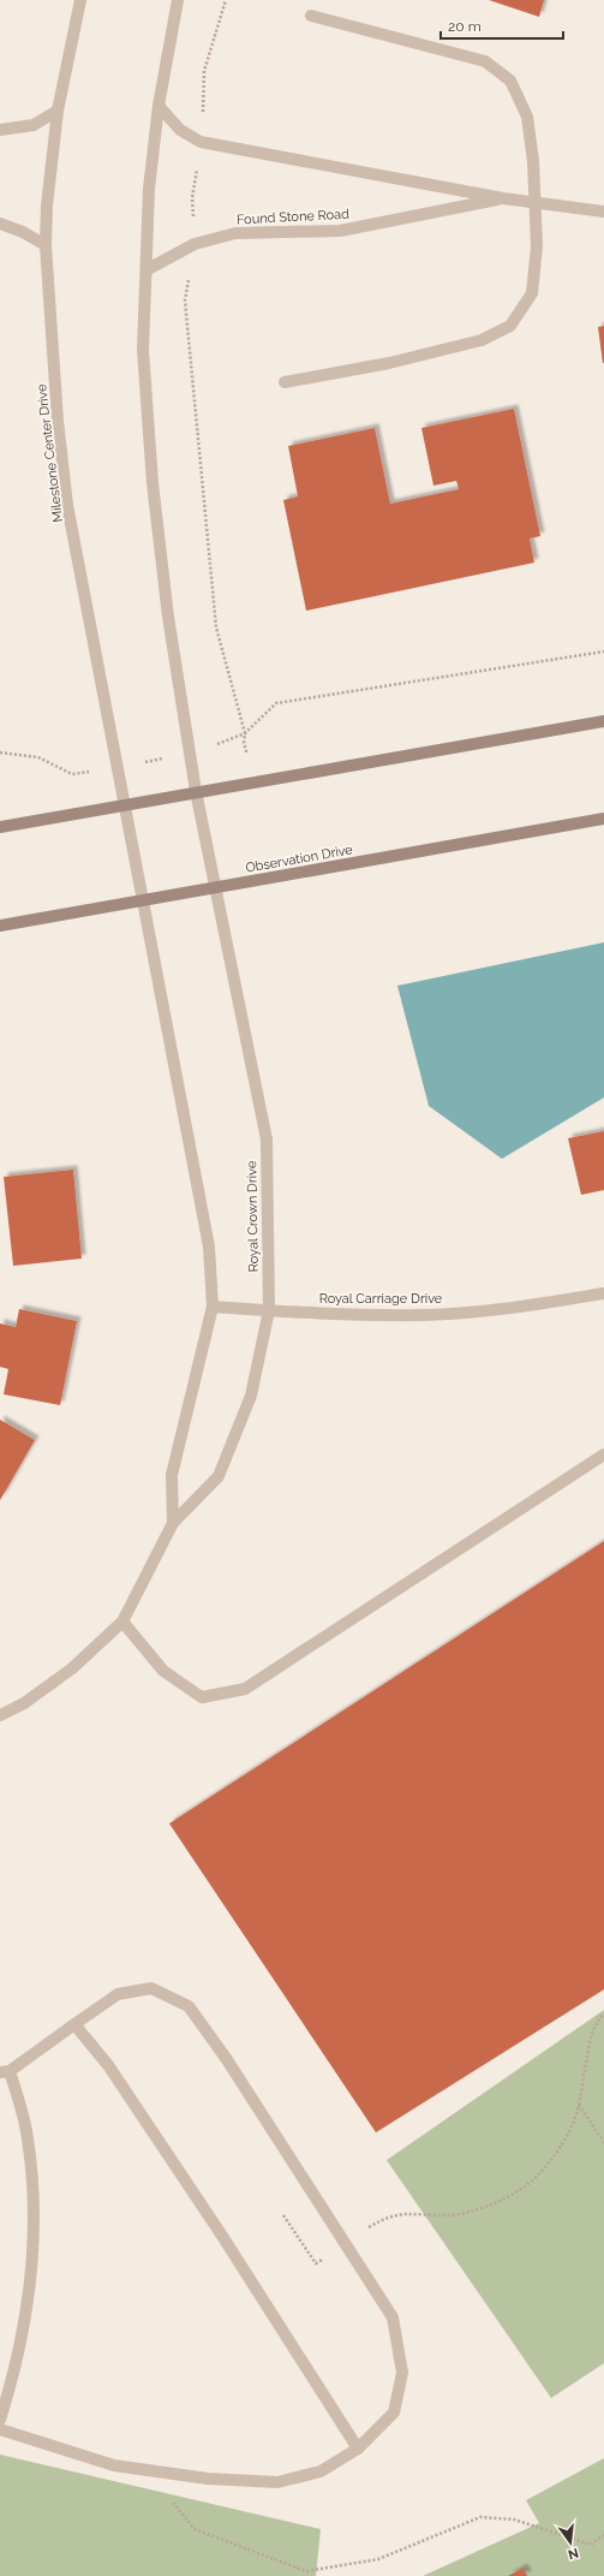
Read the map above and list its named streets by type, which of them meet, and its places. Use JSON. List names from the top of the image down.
{
  "streets": {
    "street": [
      "Found Stone Road",
      "Milestone Center Drive",
      "Observation Drive",
      "Royal Crown Drive",
      "Royal Carriage Drive"
    ]
  },
  "crossings": [
    ["Milestone Center Drive", "Observation Drive"],
    ["Milestone Center Drive", "Royal Crown Drive"],
    ["Observation Drive", "Royal Crown Drive"],
    ["Royal Crown Drive", "Royal Carriage Drive"]
  ],
  "scale_bar": "20 m",
  "north": "bottom"
}
